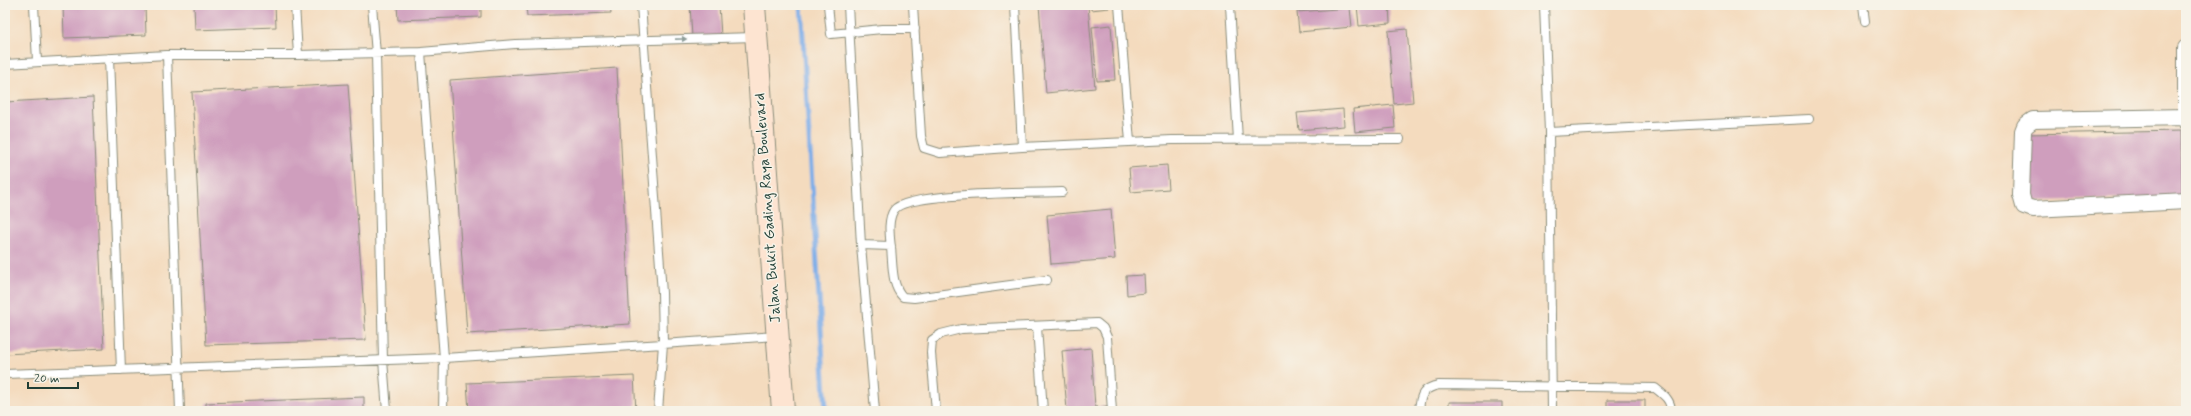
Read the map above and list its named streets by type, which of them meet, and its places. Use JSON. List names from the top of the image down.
{
  "streets": {
    "street": ["Jalan Bukit Gading Raya Boulevard"]
  },
  "scale_bar": "20 m"
}
